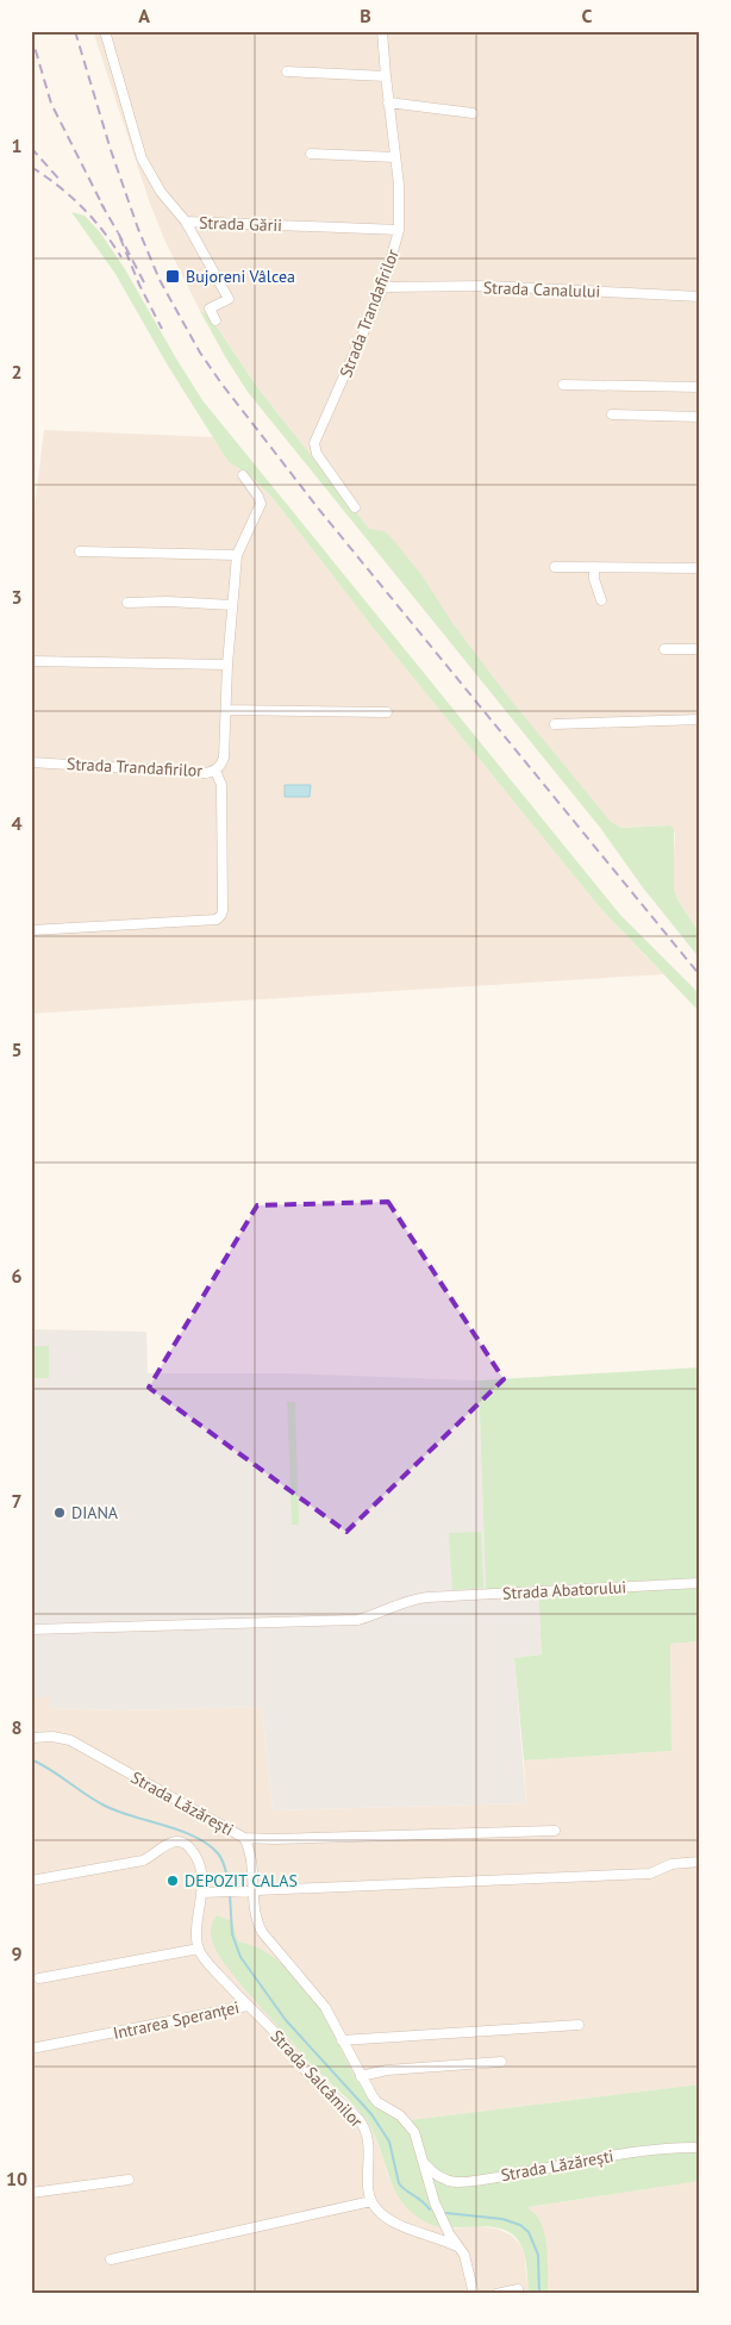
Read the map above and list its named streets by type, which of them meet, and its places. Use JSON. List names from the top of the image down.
{
  "streets": {
    "street": [
      "Strada Gării",
      "Strada Canalului",
      "Strada Trandafirilor",
      "Strada Abatorului",
      "Strada Lăzărești",
      "Intrarea Speranței",
      "Strada Salcâmilor"
    ]
  },
  "crossings": [
    ["Strada Gării", "Strada Trandafirilor"],
    ["Strada Canalului", "Strada Trandafirilor"],
    ["Intrarea Speranței", "Strada Salcâmilor"]
  ],
  "places": {
    "transit": ["Bujoreni Vâlcea"],
    "other": ["DIANA", "DEPOZIT CALAS"]
  },
  "grid": {
    "columns": ["A", "B", "C"],
    "rows": [
      "1",
      "2",
      "3",
      "4",
      "5",
      "6",
      "7",
      "8",
      "9",
      "10"
    ]
  }
}
